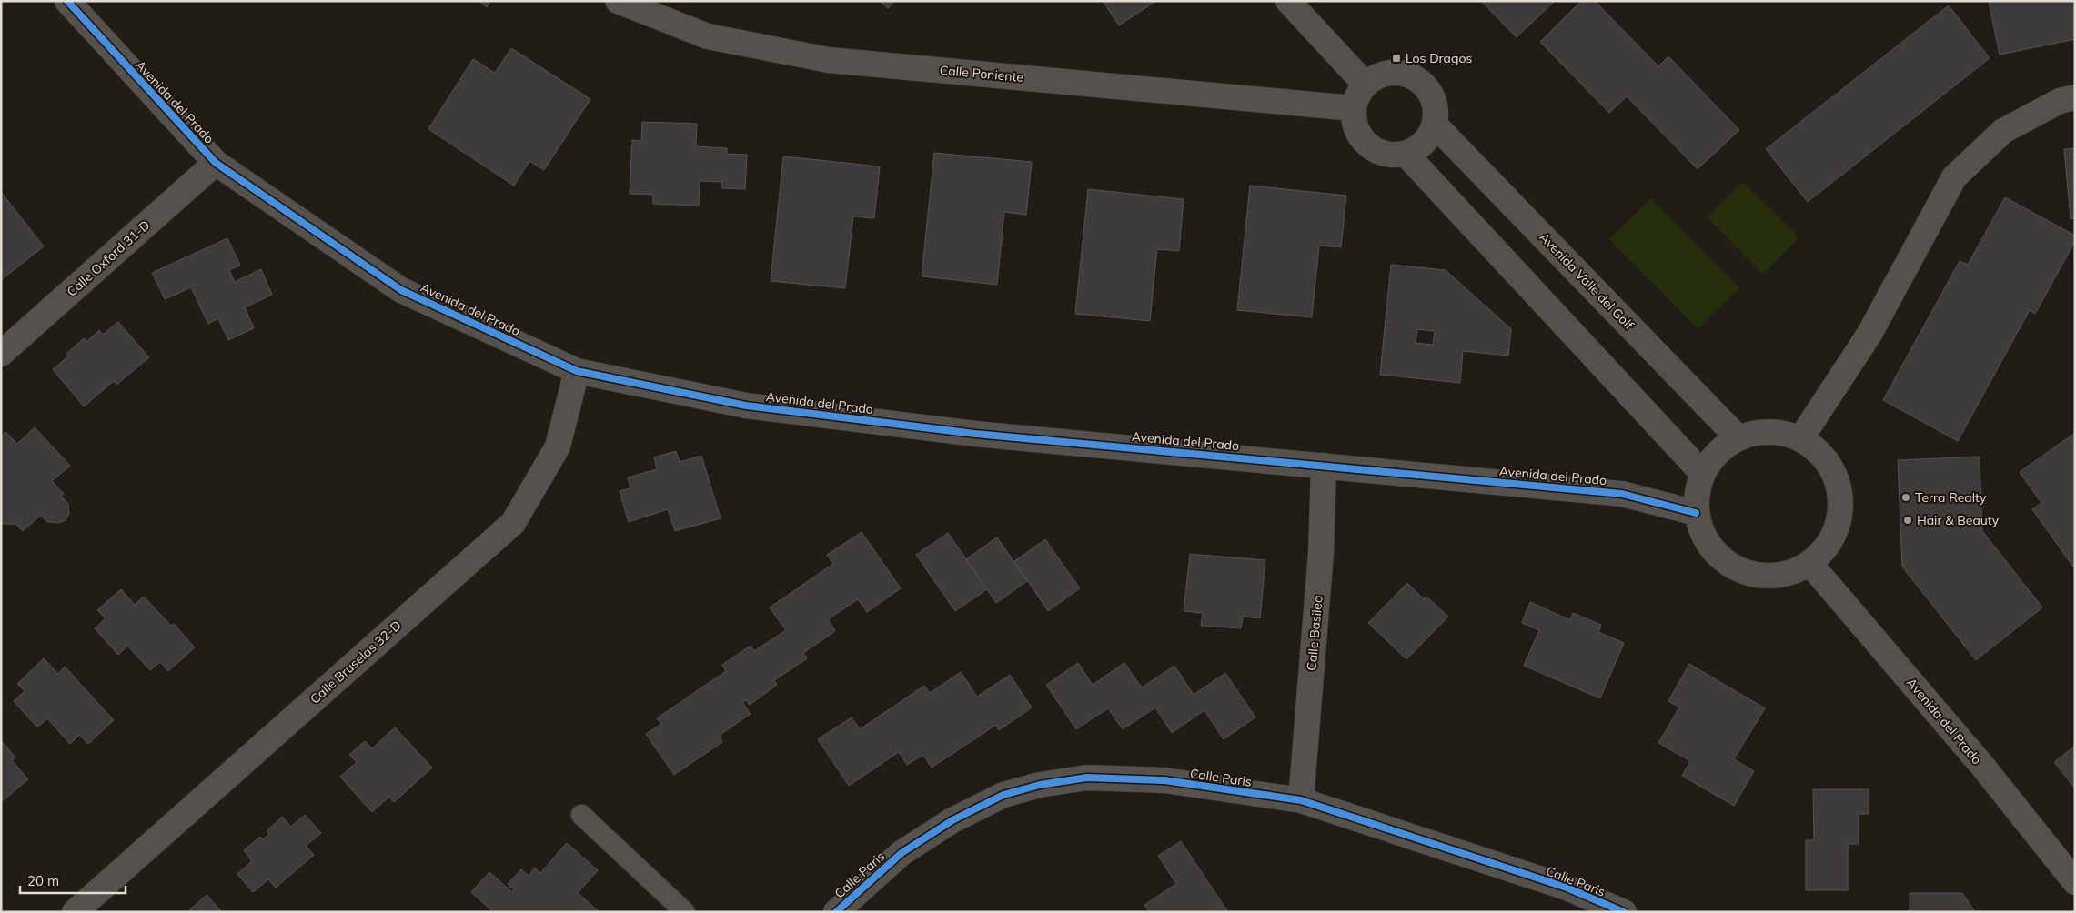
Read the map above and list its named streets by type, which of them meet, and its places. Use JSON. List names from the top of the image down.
{
  "streets": {
    "street": [
      "Calle Poniente",
      "Avenida del Prado",
      "Calle Oxford 31-D",
      "Avenida Valle del Golf",
      "Calle Basilea",
      "Calle Bruselas 32-D",
      "Calle Paris"
    ]
  },
  "crossings": [
    ["Calle Poniente", "Avenida Valle del Golf"],
    ["Avenida del Prado", "Calle Oxford 31-D"],
    ["Avenida del Prado", "Avenida Valle del Golf"],
    ["Avenida del Prado", "Calle Basilea"],
    ["Avenida del Prado", "Calle Bruselas 32-D"],
    ["Calle Basilea", "Calle Paris"]
  ],
  "places": {
    "transit": ["Los Dragos"],
    "other": ["Terra Realty", "Hair & Beauty"]
  },
  "scale_bar": "20 m"
}
